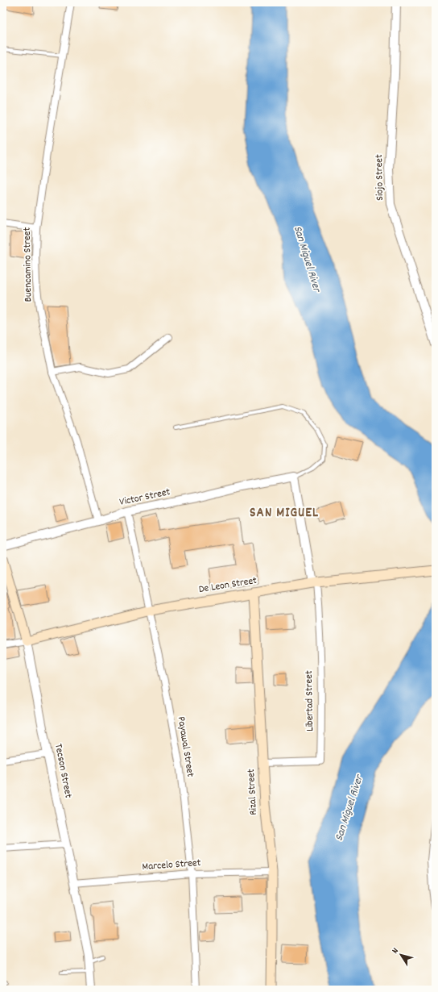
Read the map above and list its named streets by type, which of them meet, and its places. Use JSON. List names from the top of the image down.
{
  "streets": {
    "main road": ["De Leon Street", "Tecson Street", "Rizal Street"],
    "street": [
      "Siojo Street",
      "Buencamino Street",
      "Victor Street",
      "Libertad Street",
      "Payawal Street",
      "Marcelo Street"
    ]
  },
  "crossings": [
    ["Buencamino Street", "Victor Street"],
    ["Victor Street", "Libertad Street"],
    ["Victor Street", "Payawal Street"],
    ["De Leon Street", "Libertad Street"],
    ["De Leon Street", "Payawal Street"],
    ["De Leon Street", "Tecson Street"],
    ["De Leon Street", "Rizal Street"],
    ["Libertad Street", "Rizal Street"],
    ["Payawal Street", "Marcelo Street"],
    ["Tecson Street", "Marcelo Street"],
    ["Rizal Street", "Marcelo Street"]
  ],
  "districts": ["SAN MIGUEL"],
  "water": ["San Miguel River"],
  "north": "top left"
}
